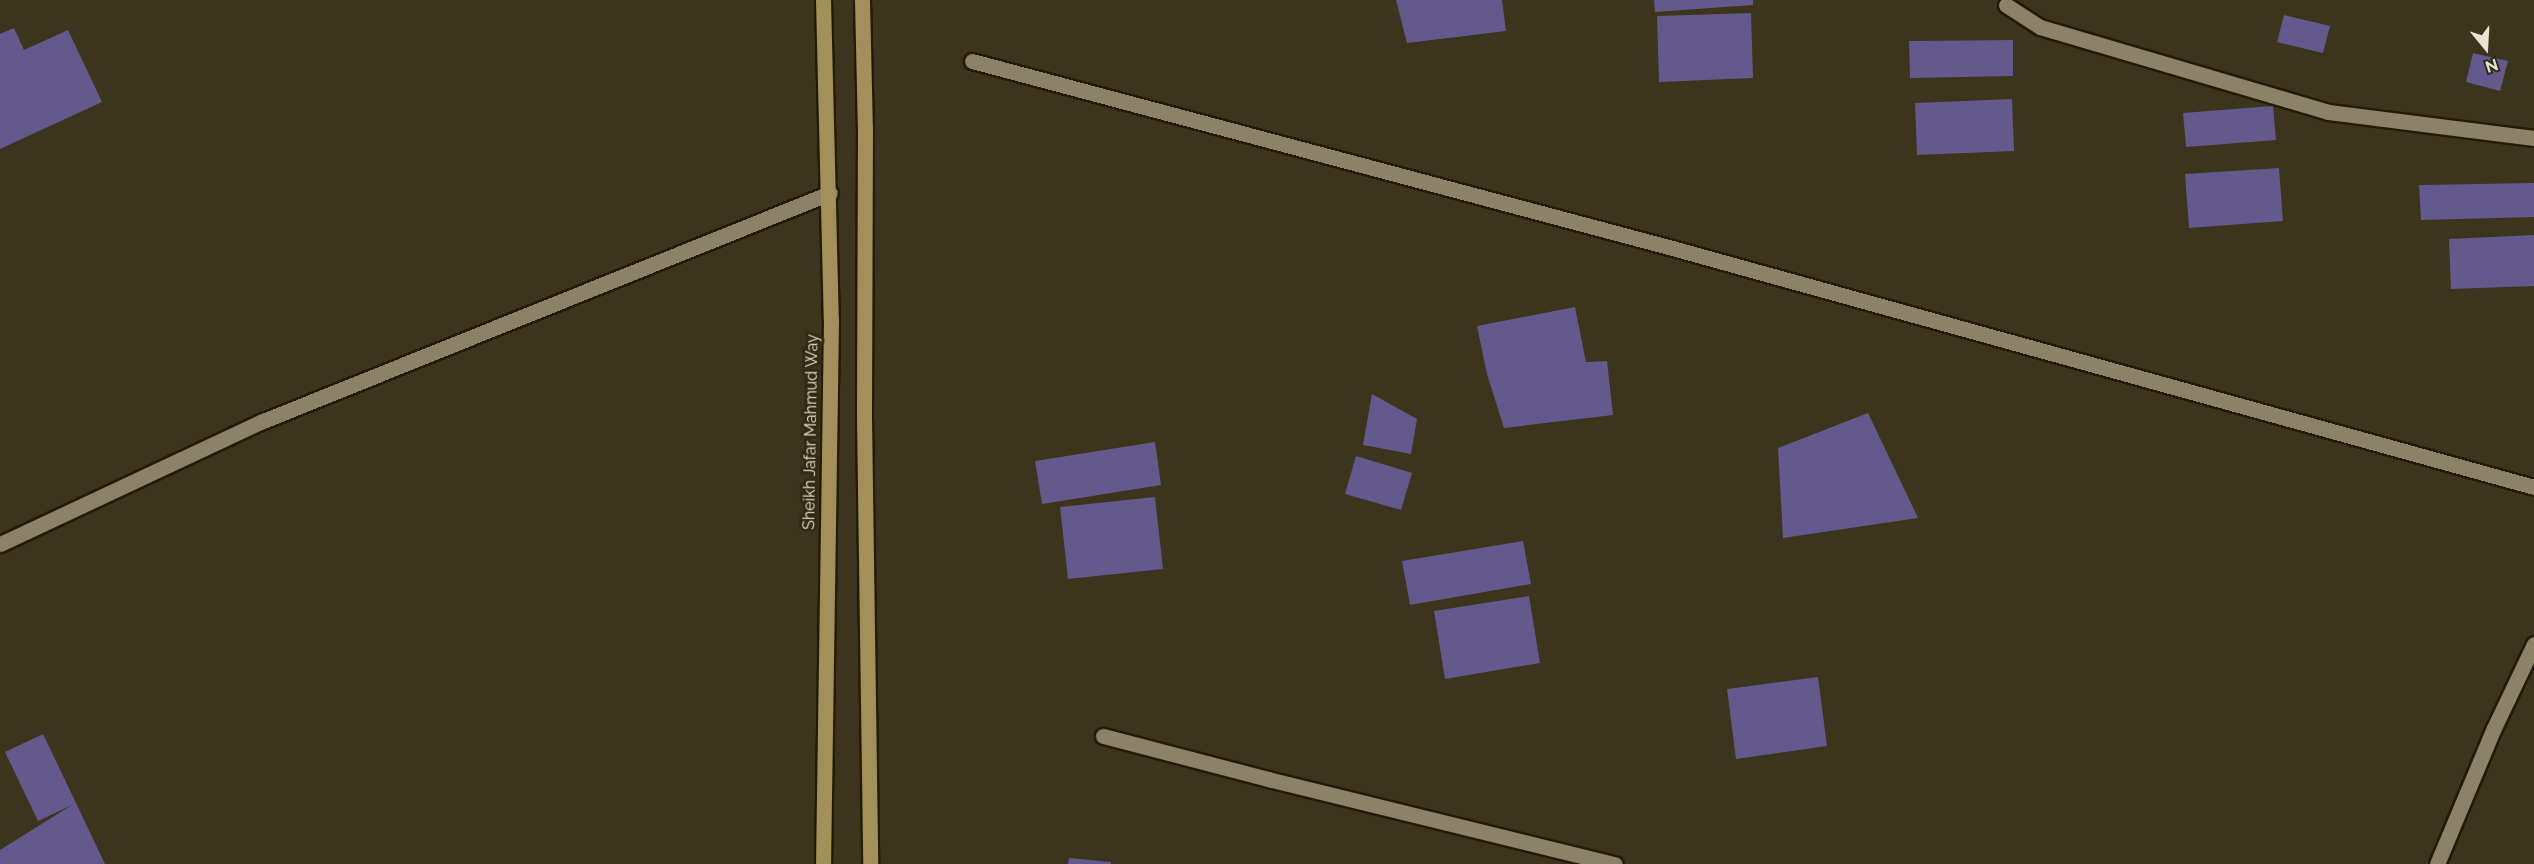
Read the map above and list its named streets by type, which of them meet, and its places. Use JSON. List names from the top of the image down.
{
  "streets": {
    "main road": ["Sheikh Jafar Mahmud Way"]
  },
  "north": "bottom"
}
